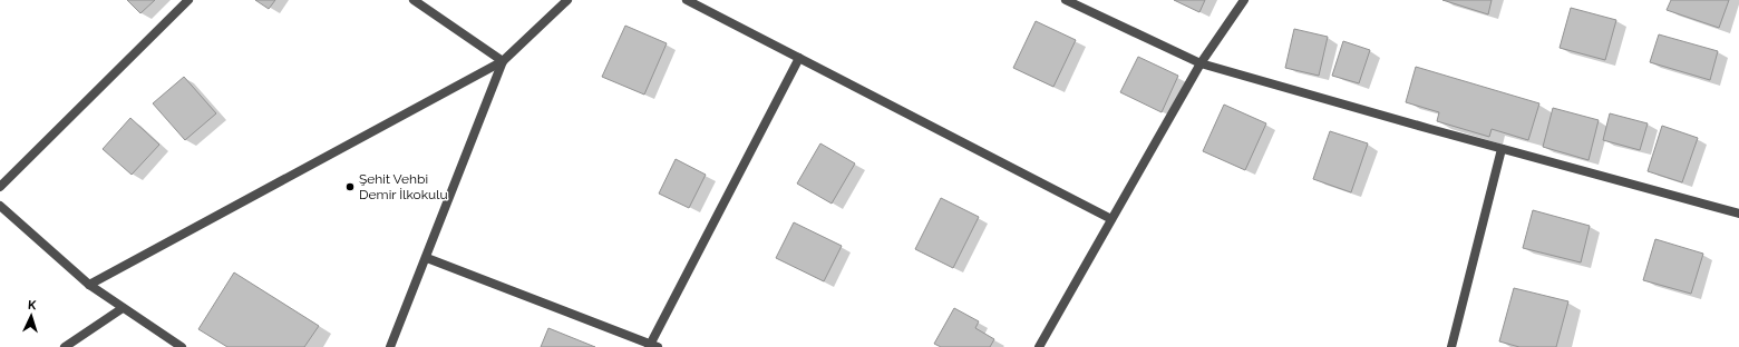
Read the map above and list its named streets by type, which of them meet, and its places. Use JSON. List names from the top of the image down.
{
  "places": ["Şehit Vehbi Demir İlkokulu"],
  "north": "top"
}
